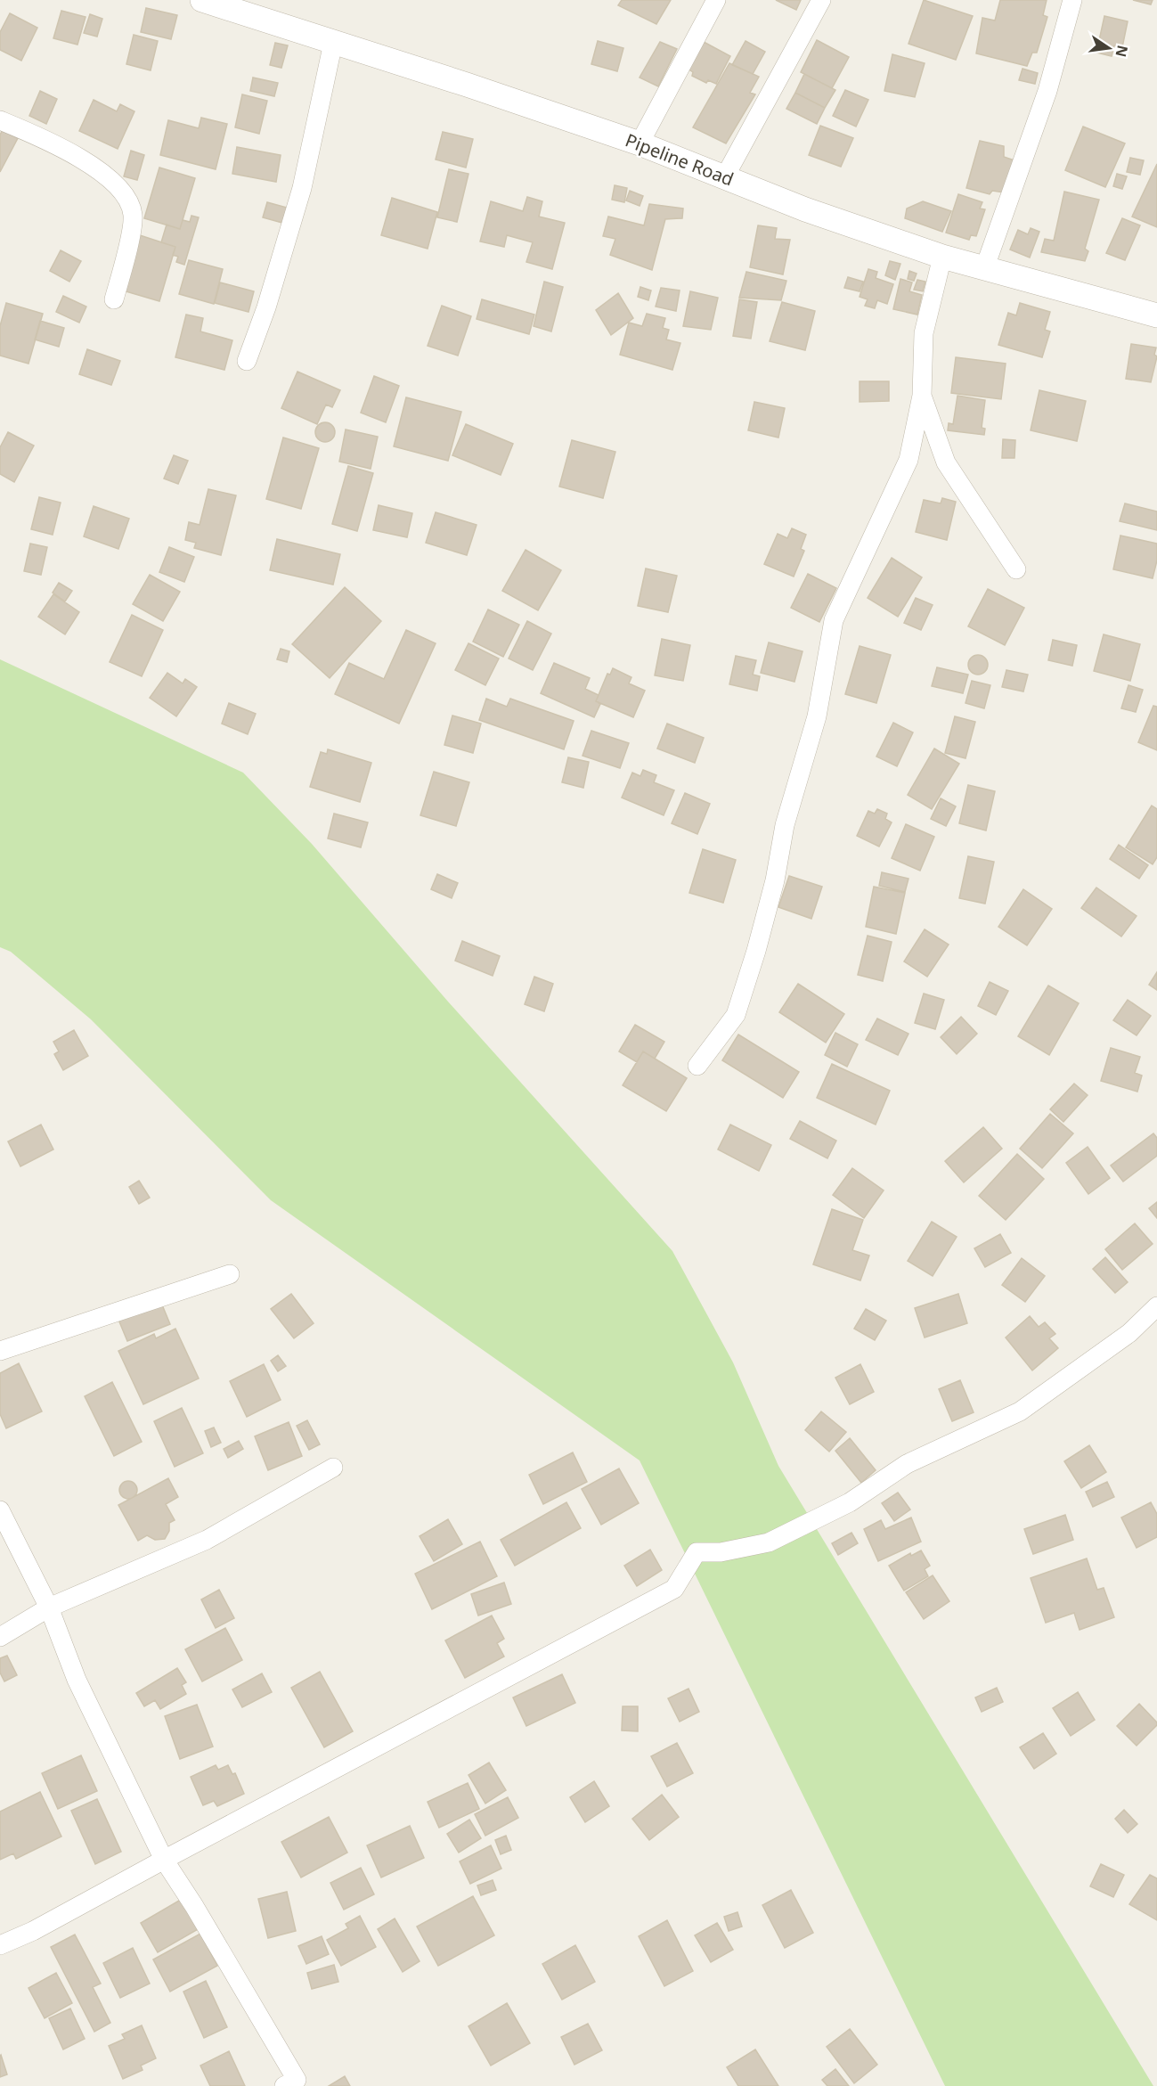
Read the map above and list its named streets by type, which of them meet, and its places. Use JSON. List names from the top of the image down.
{
  "streets": {
    "street": ["Pipeline Road"]
  },
  "north": "right"
}
